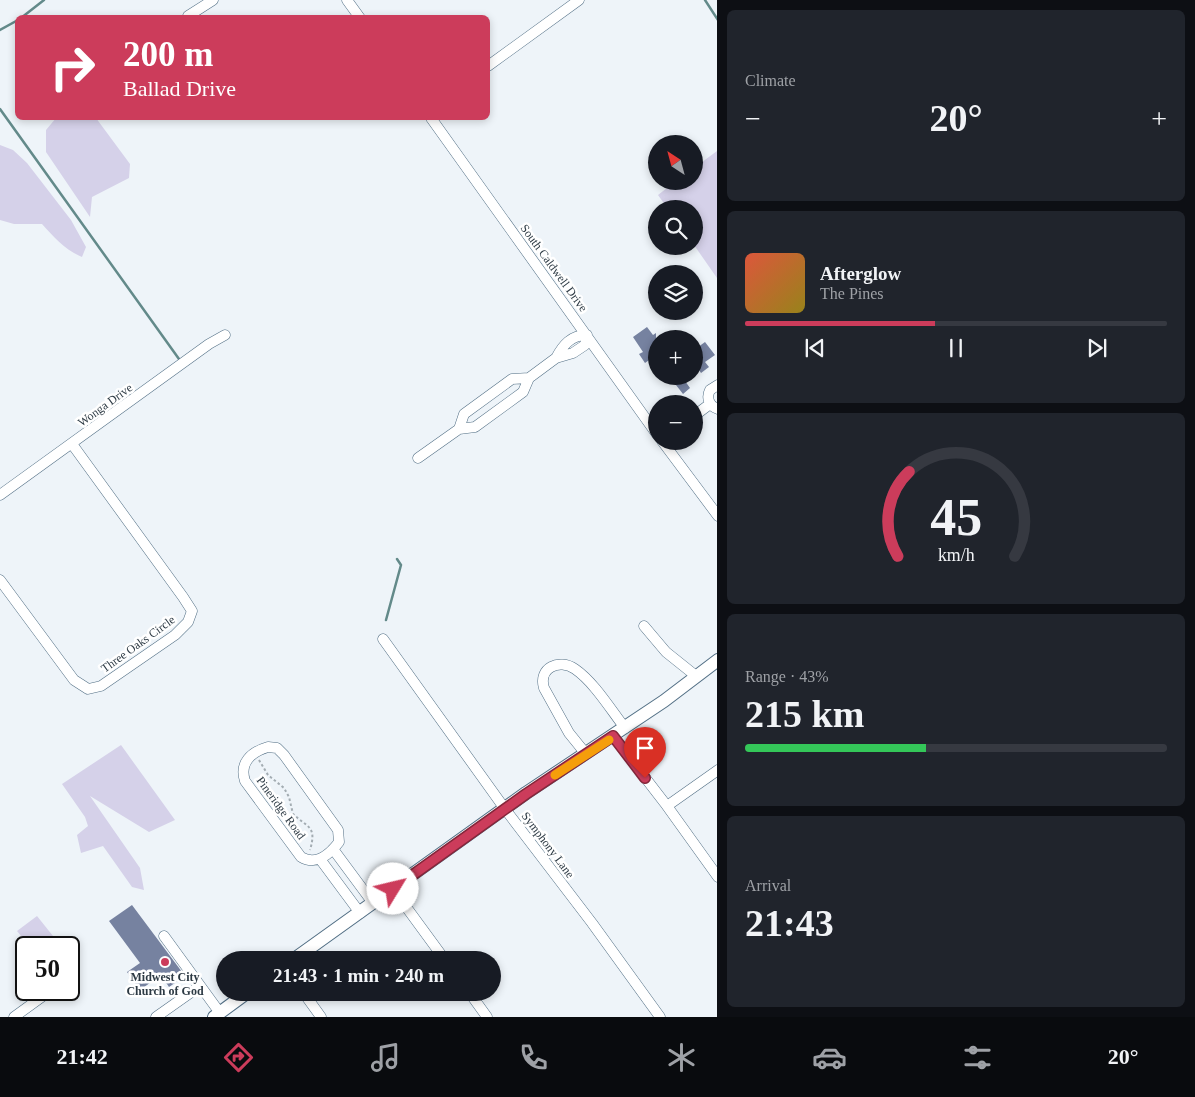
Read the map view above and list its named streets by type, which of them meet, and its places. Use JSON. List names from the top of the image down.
{
  "streets": {
    "street": [
      "South Caldwell Drive",
      "Wonga Drive",
      "Three Oaks Circle",
      "Pineridge Road",
      "Symphony Lane"
    ]
  },
  "crossings": [
    ["Wonga Drive", "Three Oaks Circle"]
  ],
  "places": ["Midwest City Church of God"],
  "north": "top left",
  "page": {
    "tile": [
      "Climate",
      ["Range · 43%", "215 km"],
      ["Arrival", "21:43"]
    ],
    "turn": ["200 m", "Ballad Drive"],
    "heat": ["−", "20°", "+"],
    "map_buttons": ["+", "−"],
    "song": ["Afterglow", "The Pines"],
    "limit": "50",
    "trip": "21:43 · 1 min · 240 m",
    "tabs": ["21:42", "20°"],
    "gauge": ["45", "km/h"]
  }
}
